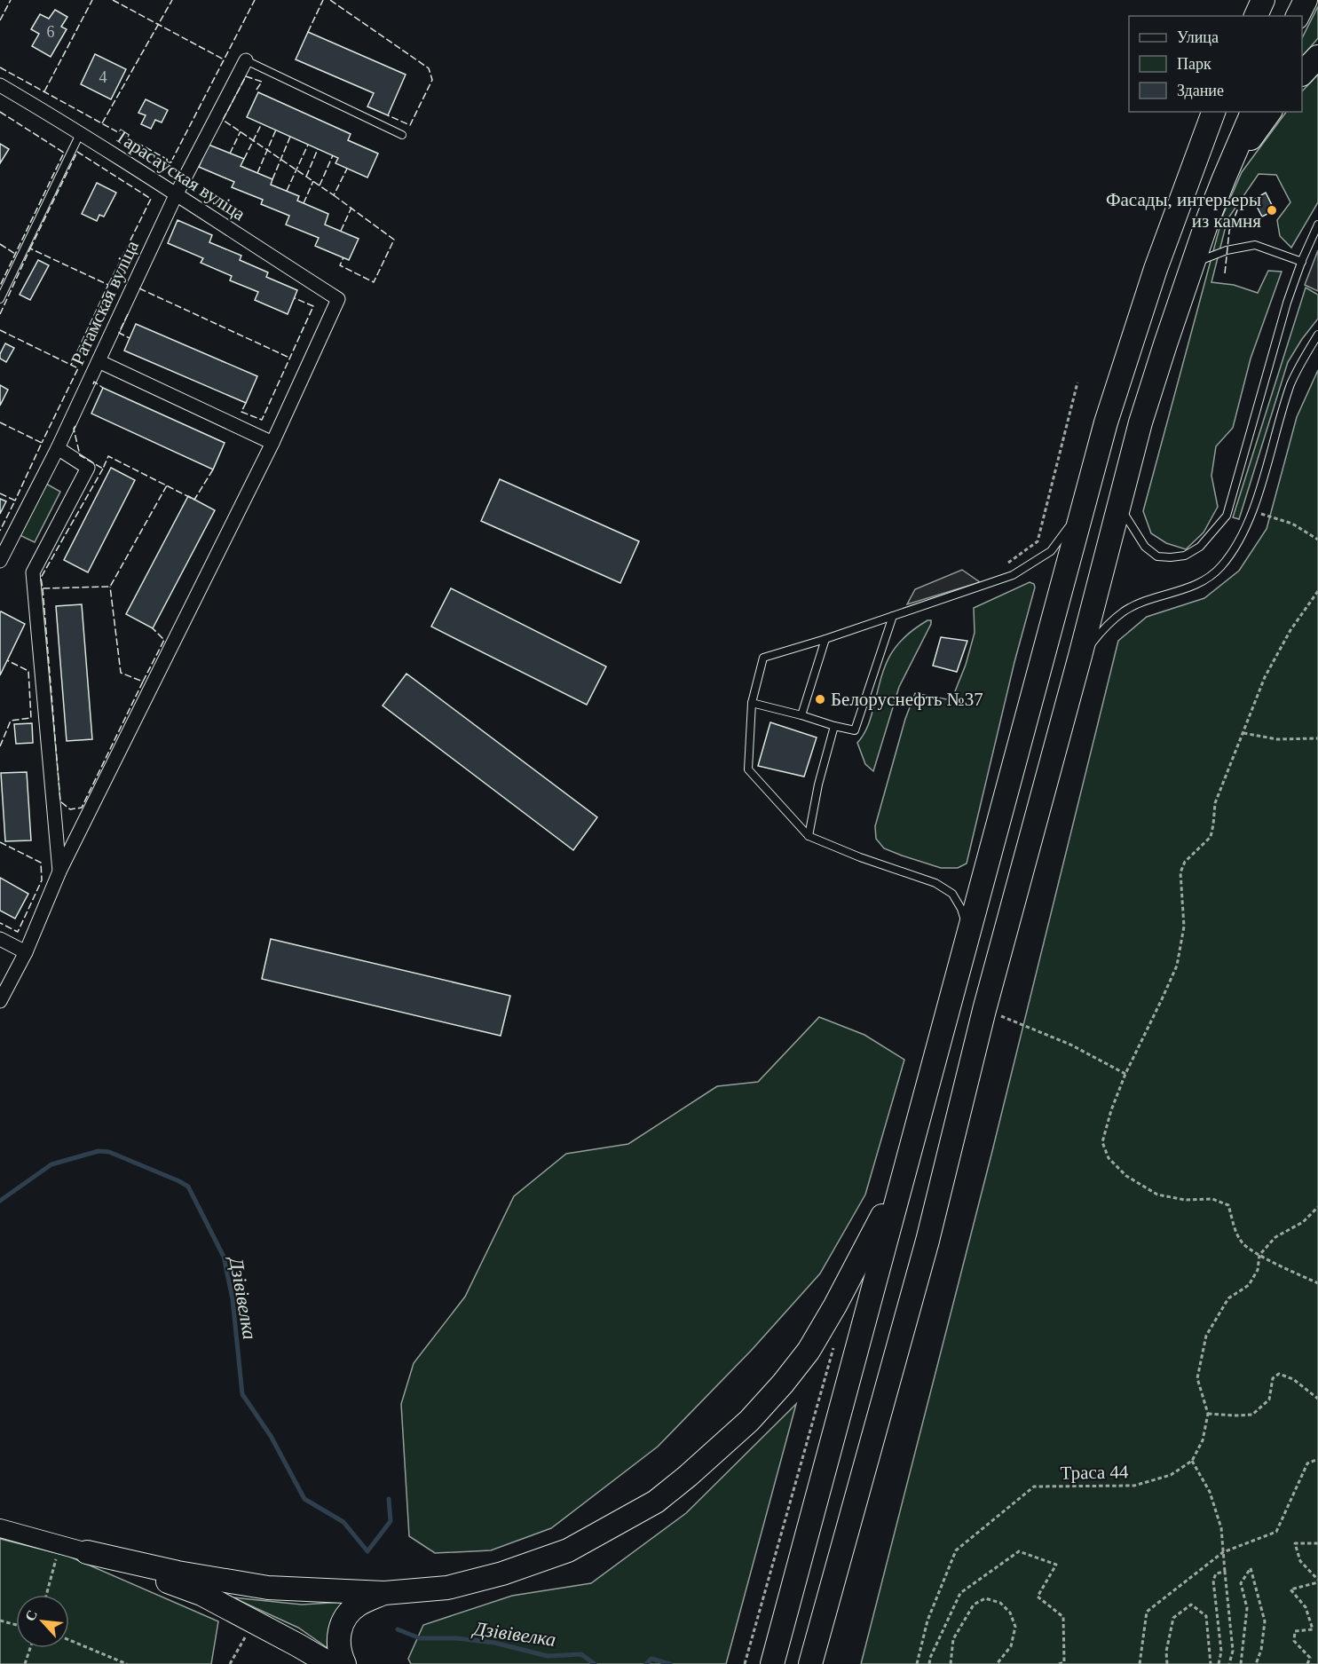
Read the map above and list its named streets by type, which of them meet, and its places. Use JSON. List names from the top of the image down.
{
  "streets": {
    "street": ["Тарасаўская вуліца", "Ратамская вуліца"],
    "path": ["Траса 44"]
  },
  "crossings": [
    ["Тарасаўская вуліца", "Ратамская вуліца"]
  ],
  "water": ["Дзівівелка"],
  "places": ["Фасады, интерьеры из камня", "Белоруснефть №37"],
  "house_numbers": ["6", "4"],
  "legend": ["Улица", "Парк", "Здание"],
  "north": "top left"
}
